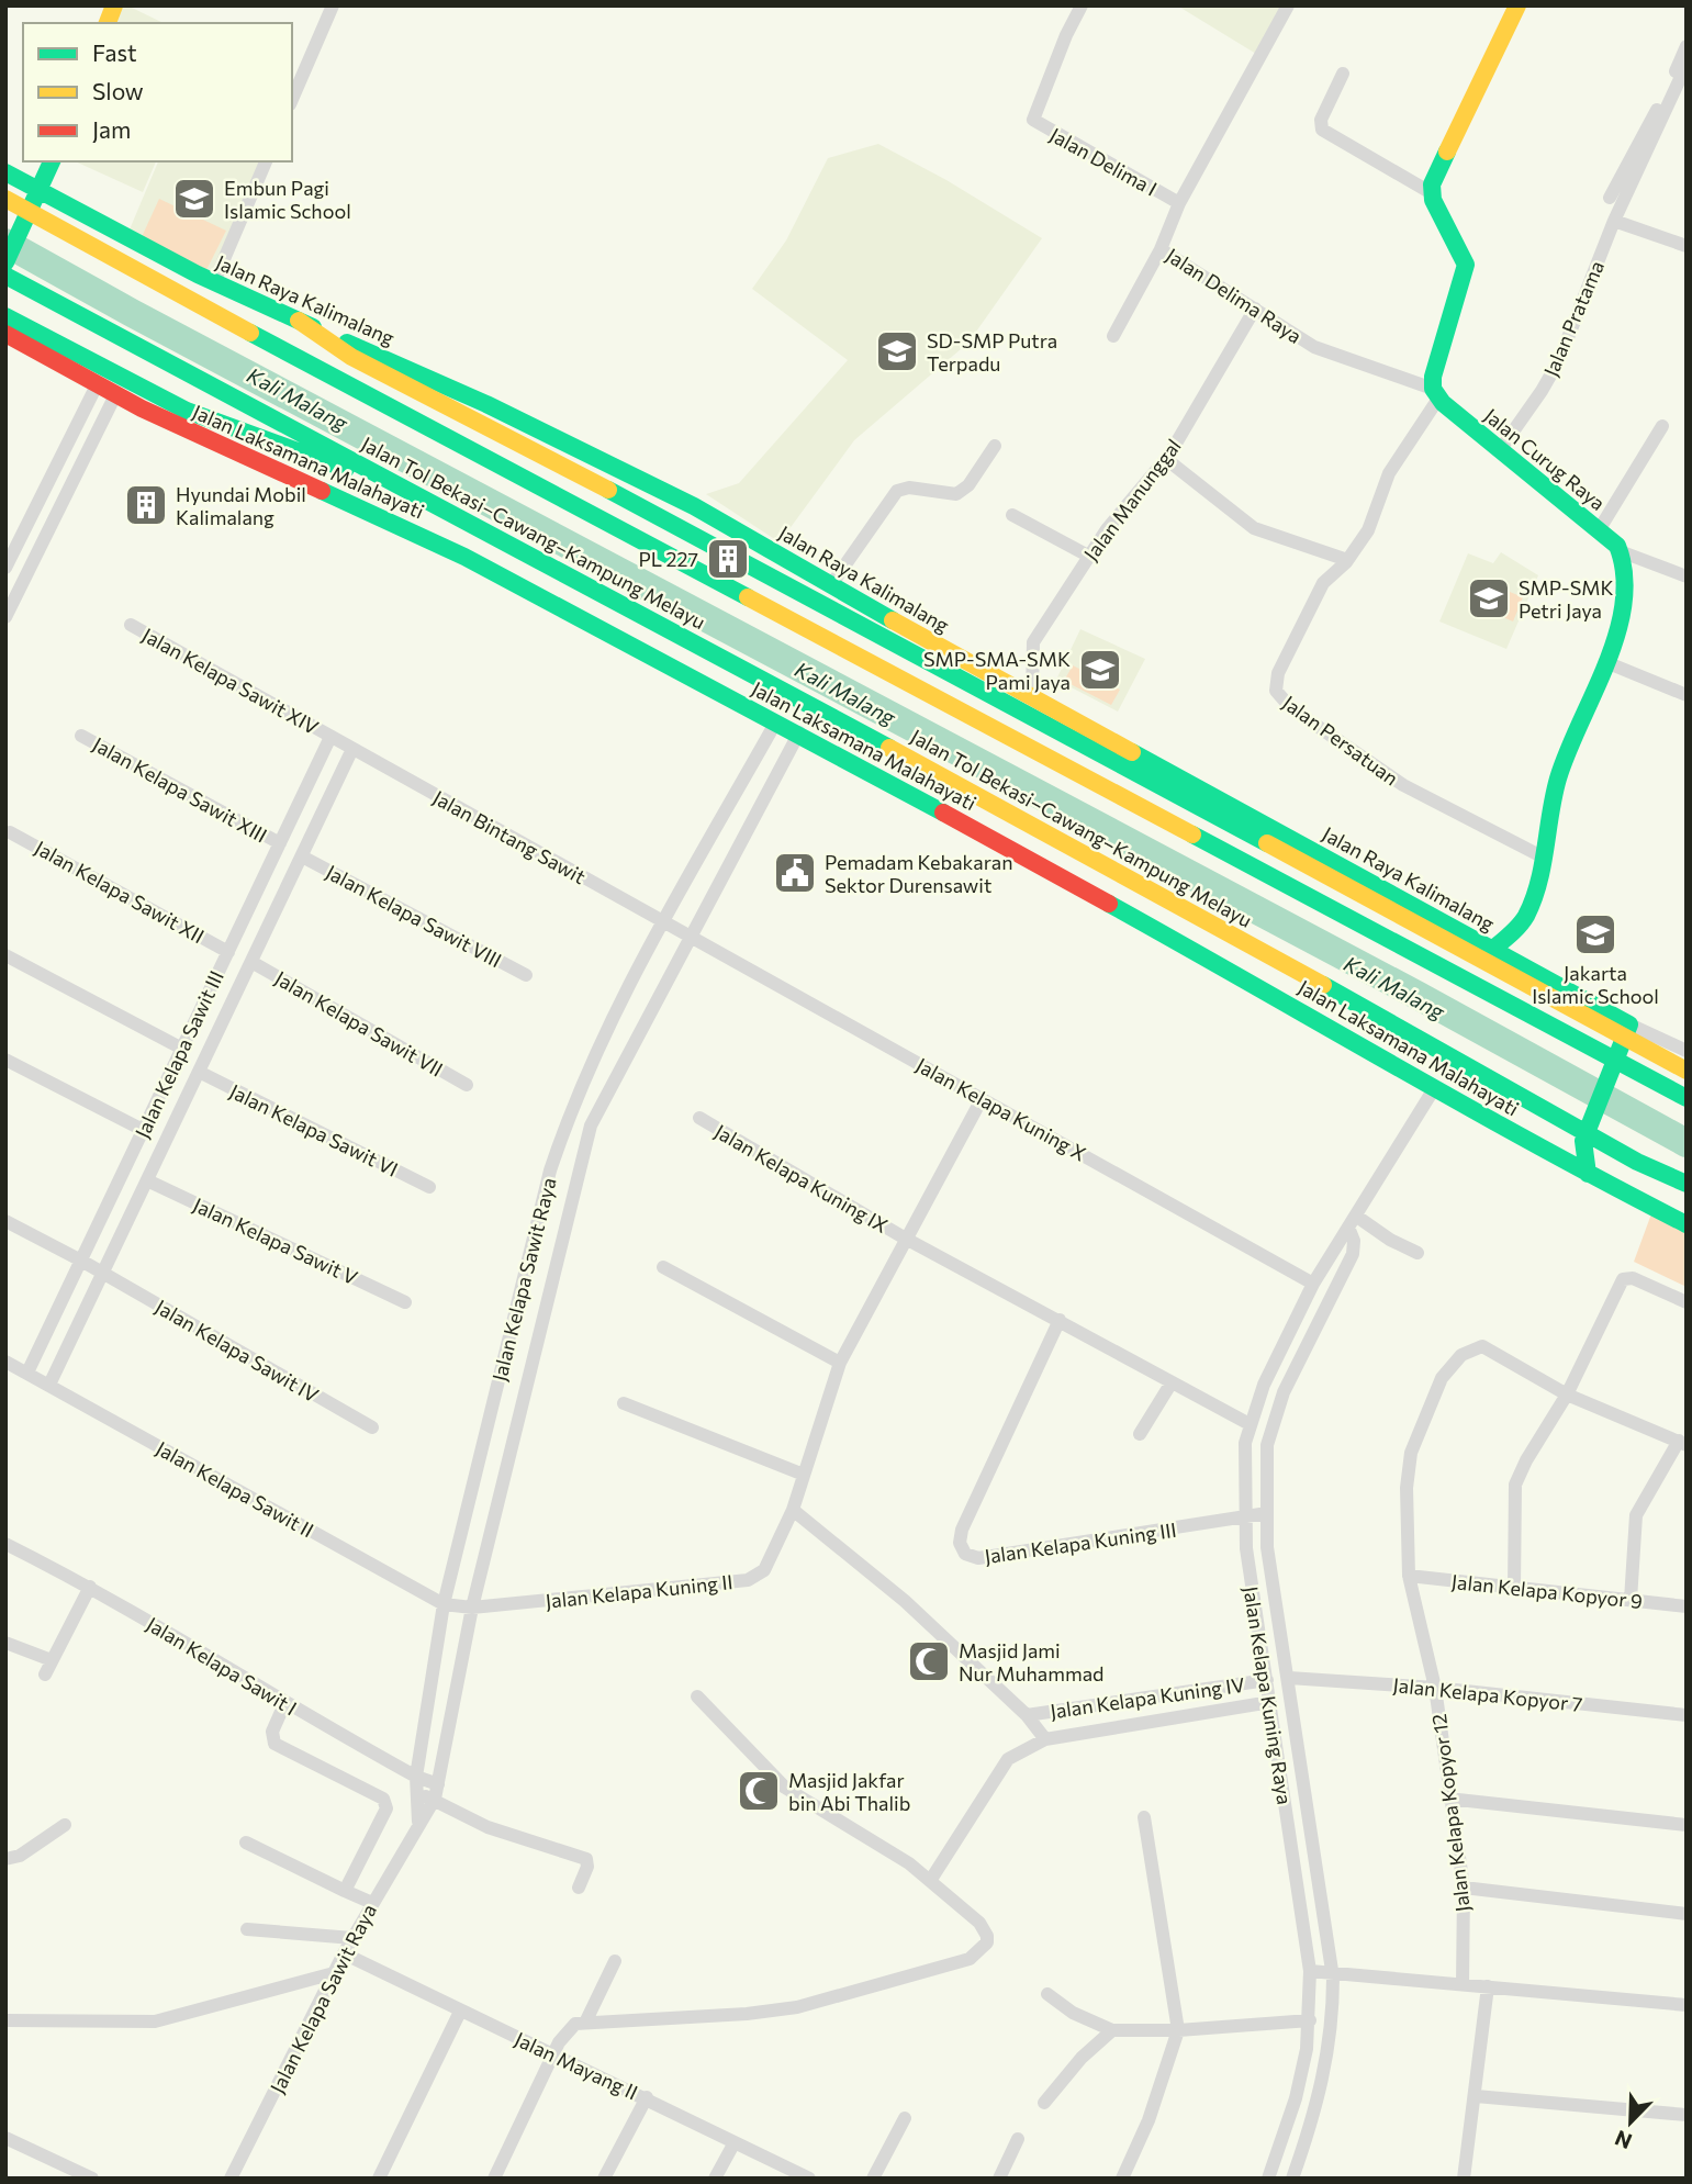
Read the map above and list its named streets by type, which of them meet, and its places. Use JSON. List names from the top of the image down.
{
  "streets": {
    "main road": [
      "Jalan Raya Kalimalang",
      "Jalan Curug Raya",
      "Jalan Laksamana Malahayati",
      "Jalan Tol Bekasi–Cawang–Kampung Melayu"
    ],
    "street": [
      "Jalan Delima I",
      "Jalan Delima Raya",
      "Jalan Pratama",
      "Jalan Manunggal",
      "Jalan Kelapa Sawit XIV",
      "Jalan Persatuan",
      "Jalan Kelapa Sawit XIII",
      "Jalan Bintang Sawit",
      "Jalan Kelapa Sawit XII",
      "Jalan Kelapa Sawit VIII",
      "Jalan Kelapa Sawit VII",
      "Jalan Kelapa Sawit III",
      "Jalan Kelapa Kuning X",
      "Jalan Kelapa Sawit VI",
      "Jalan Kelapa Kuning IX",
      "Jalan Kelapa Sawit V",
      "Jalan Kelapa Sawit Raya",
      "Jalan Kelapa Sawit IV",
      "Jalan Kelapa Sawit II",
      "Jalan Kelapa Kuning III",
      "Jalan Kelapa Kuning II",
      "Jalan Kelapa Kopyor 9",
      "Jalan Kelapa Sawit I",
      "Jalan Kelapa Kopyor 7",
      "Jalan Kelapa Kuning Raya",
      "Jalan Kelapa Kuning IV",
      "Jalan Kelapa Kopyor 12",
      "Jalan Mayang II"
    ]
  },
  "crossings": [
    ["Jalan Delima I", "Jalan Delima Raya"],
    ["Jalan Delima Raya", "Jalan Curug Raya"],
    ["Jalan Delima Raya", "Jalan Manunggal"],
    ["Jalan Delima Raya", "Jalan Persatuan"],
    ["Jalan Raya Kalimalang", "Jalan Manunggal"],
    ["Jalan Pratama", "Jalan Curug Raya"],
    ["Jalan Curug Raya", "Jalan Persatuan"],
    ["Jalan Laksamana Malahayati", "Jalan Kelapa Sawit Raya"],
    ["Jalan Laksamana Malahayati", "Jalan Kelapa Kuning Raya"],
    ["Jalan Kelapa Sawit XIV", "Jalan Bintang Sawit"],
    ["Jalan Kelapa Sawit XIV", "Jalan Kelapa Sawit III"],
    ["Jalan Kelapa Sawit XIII", "Jalan Kelapa Sawit III"],
    ["Jalan Bintang Sawit", "Jalan Kelapa Sawit III"],
    ["Jalan Bintang Sawit", "Jalan Kelapa Kuning X"],
    ["Jalan Bintang Sawit", "Jalan Kelapa Sawit Raya"],
    ["Jalan Kelapa Sawit XII", "Jalan Kelapa Sawit III"],
    ["Jalan Kelapa Sawit VIII", "Jalan Kelapa Sawit III"],
    ["Jalan Kelapa Sawit VII", "Jalan Kelapa Sawit III"],
    ["Jalan Kelapa Sawit III", "Jalan Kelapa Sawit VI"],
    ["Jalan Kelapa Sawit III", "Jalan Kelapa Sawit V"],
    ["Jalan Kelapa Sawit III", "Jalan Kelapa Sawit IV"],
    ["Jalan Kelapa Sawit III", "Jalan Kelapa Sawit II"],
    ["Jalan Kelapa Kuning X", "Jalan Kelapa Sawit Raya"],
    ["Jalan Kelapa Kuning X", "Jalan Kelapa Kuning II"],
    ["Jalan Kelapa Kuning X", "Jalan Kelapa Kuning Raya"],
    ["Jalan Kelapa Kuning IX", "Jalan Kelapa Kuning III"],
    ["Jalan Kelapa Kuning IX", "Jalan Kelapa Kuning II"],
    ["Jalan Kelapa Sawit Raya", "Jalan Kelapa Sawit II"],
    ["Jalan Kelapa Sawit Raya", "Jalan Kelapa Kuning II"],
    ["Jalan Kelapa Sawit Raya", "Jalan Kelapa Sawit I"],
    ["Jalan Kelapa Sawit Raya", "Jalan Mayang II"],
    ["Jalan Kelapa Sawit II", "Jalan Kelapa Kuning II"],
    ["Jalan Kelapa Kuning III", "Jalan Kelapa Kuning Raya"],
    ["Jalan Kelapa Kopyor 9", "Jalan Kelapa Kopyor 12"],
    ["Jalan Kelapa Kopyor 7", "Jalan Kelapa Kuning Raya"],
    ["Jalan Kelapa Kopyor 7", "Jalan Kelapa Kopyor 12"],
    ["Jalan Kelapa Kuning Raya", "Jalan Kelapa Kuning IV"]
  ],
  "water": ["Kali Malang"],
  "places": {
    "school or university": [
      "Embun Pagi Islamic School",
      "SD-SMP Putra Terpadu",
      "SMP-SMK Petri Jaya",
      "SMP-SMA-SMK Pami Jaya",
      "Jakarta Islamic School"
    ],
    "building": ["Hyundai Mobil Kalimalang", "PL 227"],
    "public building": ["Pemadam Kebakaran Sektor Durensawit"],
    "mosque": ["Masjid Jami Nur Muhammad", "Masjid Jakfar bin Abi Thalib"]
  },
  "legend": ["Fast", "Slow", "Jam"],
  "north": "bottom left"
}
